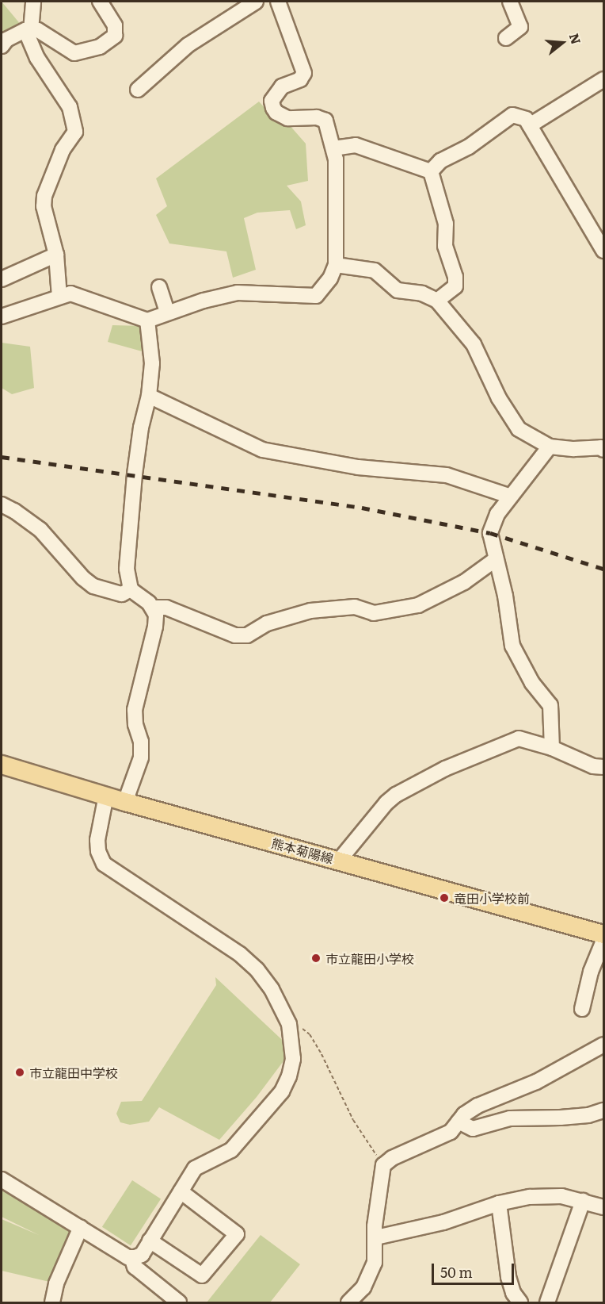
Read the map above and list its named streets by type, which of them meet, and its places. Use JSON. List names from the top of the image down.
{
  "streets": {
    "main road": ["熊本菊陽線"]
  },
  "places": ["竜田小学校前", "市立龍田小学校", "市立龍田中学校"],
  "scale_bar": "50 m",
  "north": "right"
}
